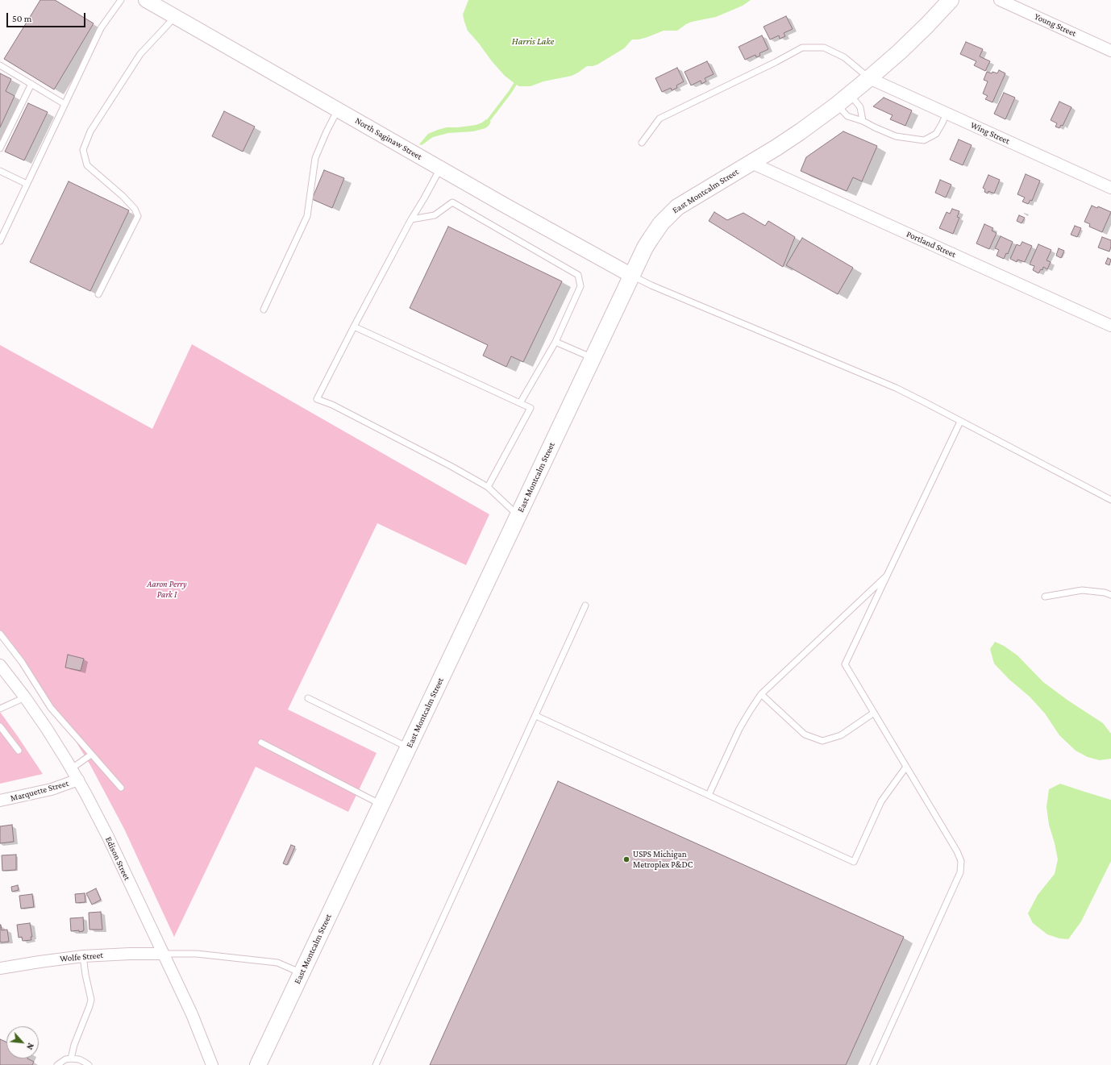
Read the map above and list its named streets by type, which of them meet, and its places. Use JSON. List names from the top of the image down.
{
  "streets": {
    "main road": ["East Montcalm Street"],
    "street": [
      "Young Street",
      "Wing Street",
      "North Saginaw Street",
      "Portland Street",
      "Marquette Street",
      "Edison Street",
      "Wolfe Street"
    ]
  },
  "crossings": [
    ["Wing Street", "East Montcalm Street"],
    ["North Saginaw Street", "East Montcalm Street"],
    ["East Montcalm Street", "Portland Street"],
    ["Marquette Street", "Edison Street"],
    ["Edison Street", "Wolfe Street"]
  ],
  "water": ["Harris Lake"],
  "parks": ["Aaron Perry Park I"],
  "places": ["USPS Michigan Metroplex P&DC"],
  "scale_bar": "50 m",
  "north": "bottom right"
}
